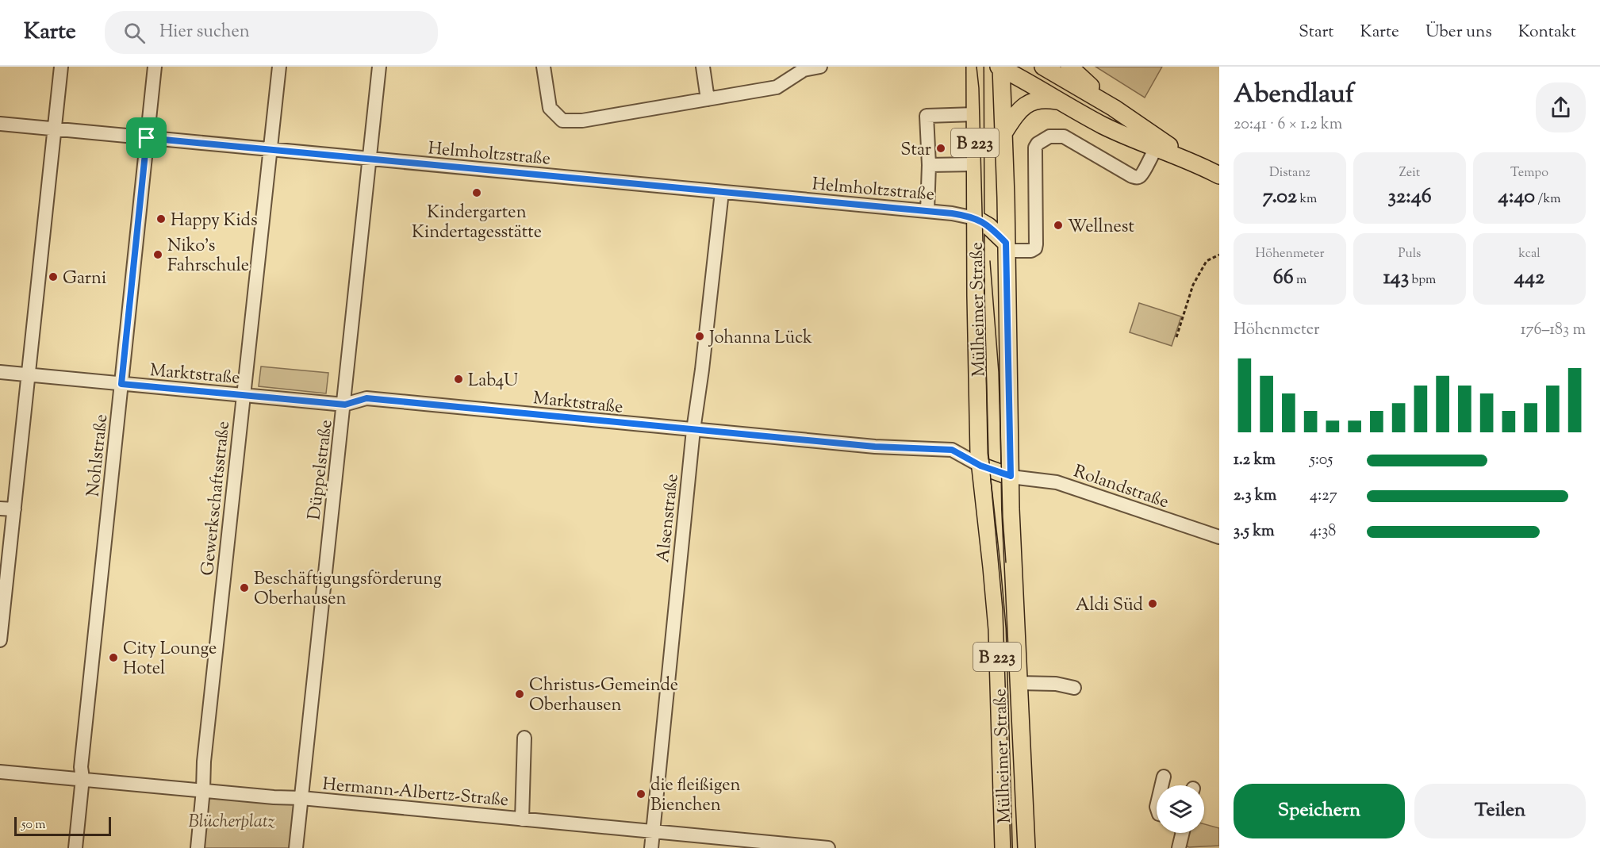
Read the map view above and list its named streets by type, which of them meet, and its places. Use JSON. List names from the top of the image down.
{
  "streets": {
    "main road": ["B 223", "Mülheimer Straße"],
    "street": [
      "Helmholtzstraße",
      "Marktstraße",
      "Nohlstraße",
      "Düppelstraße",
      "Rolandstraße",
      "Gewerkschaftsstraße",
      "Alsenstraße",
      "Hermann-Albertz-Straße"
    ]
  },
  "crossings": [
    ["Helmholtzstraße", "Mülheimer Straße"],
    ["Helmholtzstraße", "Nohlstraße"],
    ["Helmholtzstraße", "Düppelstraße"],
    ["Helmholtzstraße", "Gewerkschaftsstraße"],
    ["Helmholtzstraße", "Alsenstraße"],
    ["Mülheimer Straße", "Marktstraße"],
    ["Mülheimer Straße", "Rolandstraße"],
    ["Marktstraße", "Nohlstraße"],
    ["Marktstraße", "Düppelstraße"],
    ["Marktstraße", "Gewerkschaftsstraße"],
    ["Marktstraße", "Alsenstraße"],
    ["Nohlstraße", "Hermann-Albertz-Straße"],
    ["Düppelstraße", "Hermann-Albertz-Straße"],
    ["Gewerkschaftsstraße", "Hermann-Albertz-Straße"],
    ["Alsenstraße", "Hermann-Albertz-Straße"]
  ],
  "parks": ["Blücherplatz"],
  "places": [
    "Star",
    "Kindergarten Kindertagesstätte",
    "Happy Kids",
    "Wellnest",
    "Niko's Fahrschule",
    "Garni",
    "Johanna Lück",
    "Lab4U",
    "Beschäftigungsförderung Oberhausen",
    "Aldi Süd",
    "City Lounge Hotel",
    "Christus-Gemeinde Oberhausen",
    "die fleißigen Bienchen"
  ],
  "scale_bar": "50 m",
  "page": {
    "header": "Karte",
    "search": "Hier suchen",
    "nav": [
      "Start",
      "Karte",
      "Über uns",
      "Kontakt"
    ],
    "heading": ["Abendlauf", "20:41 · 6 × 1.2 km"],
    "stats": [
      ["Distanz", "7.02 km"],
      ["Zeit", "32:46"],
      ["Tempo", "4:40 /km"],
      ["Höhenmeter", "66 m"],
      ["Puls", "143 bpm"],
      ["kcal", "442"]
    ],
    "chart": ["Höhenmeter", "176–183 m"],
    "list": [
      {
        "name": "1.2 km",
        "note": "5:05"
      },
      {
        "name": "2.3 km",
        "note": "4:27"
      },
      {
        "name": "3.5 km",
        "note": "4:38"
      }
    ],
    "buttons": ["Speichern", "Teilen"],
    "scale": "50 m"
  }
}
